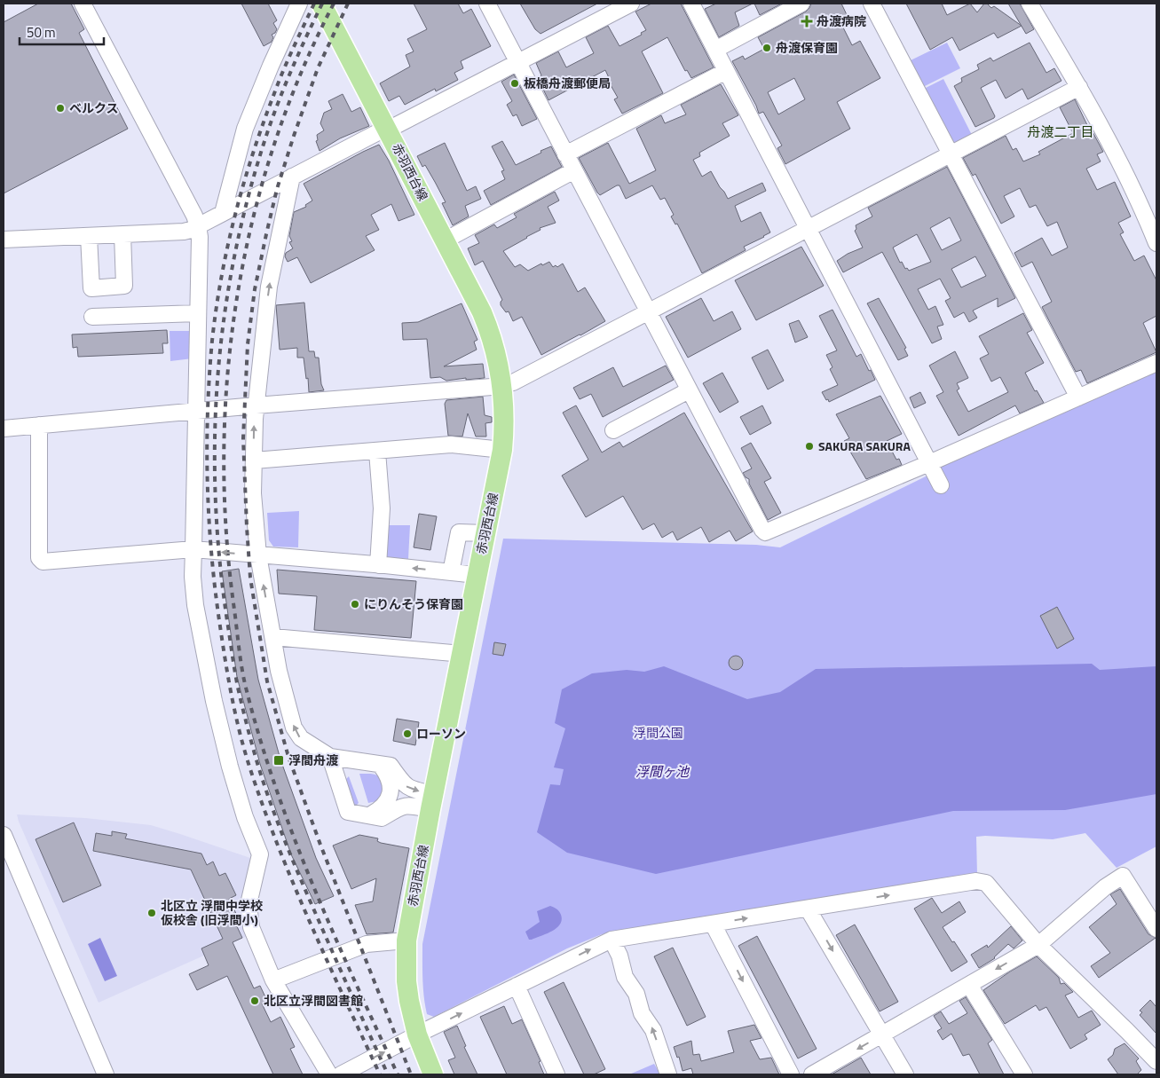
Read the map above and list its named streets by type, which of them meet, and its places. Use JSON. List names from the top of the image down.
{
  "streets": {
    "main road": ["赤羽西台線"]
  },
  "districts": ["舟渡二丁目"],
  "water": ["浮間ヶ池"],
  "parks": ["浮間公園"],
  "places": {
    "health": ["舟渡病院"],
    "other": [
      "舟渡保育園",
      "板橋舟渡郵便局",
      "ベルクス",
      "SAKURA SAKURA",
      "にりんそう保育園",
      "ローソン",
      "北区立 浮間中学校 仮校舎 (旧浮間小)",
      "北区立浮間図書館"
    ],
    "transit": ["浮間舟渡"]
  },
  "scale_bar": "50 m"
}
